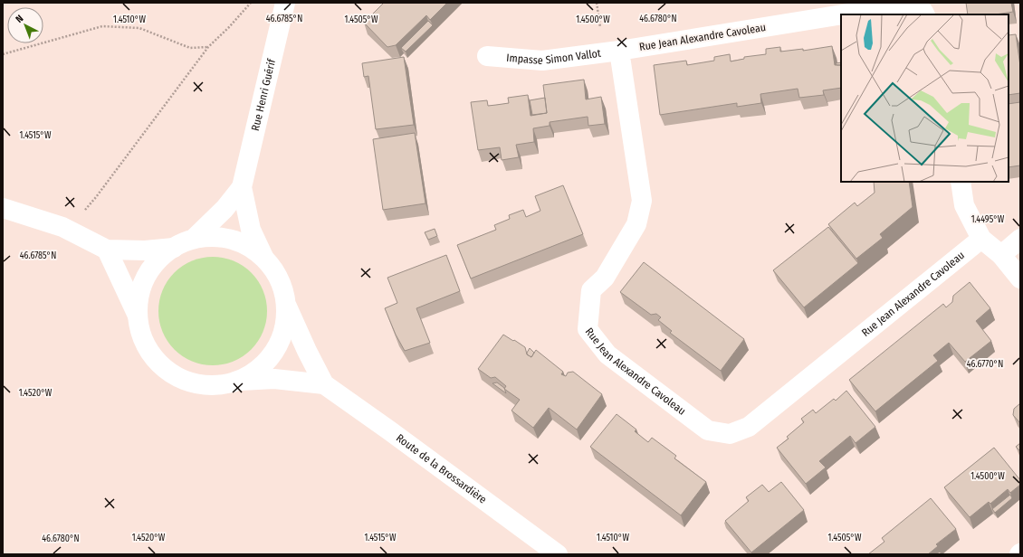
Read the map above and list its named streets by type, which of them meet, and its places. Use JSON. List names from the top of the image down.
{
  "streets": {
    "street": [
      "Rue Jean Alexandre Cavoleau",
      "Impasse Simon Vallot",
      "Rue Henri Guérif",
      "Route de la Brossardière"
    ]
  },
  "crossings": [
    ["Rue Jean Alexandre Cavoleau", "Impasse Simon Vallot"]
  ],
  "north": "top left",
  "coordinates": [
    "46.6785°N",
    "46.6780°N",
    "1.4510°W",
    "1.4505°W",
    "1.4500°W",
    "1.4515°W",
    "1.4495°W",
    "46.6770°N",
    "1.4520°W"
  ]
}
